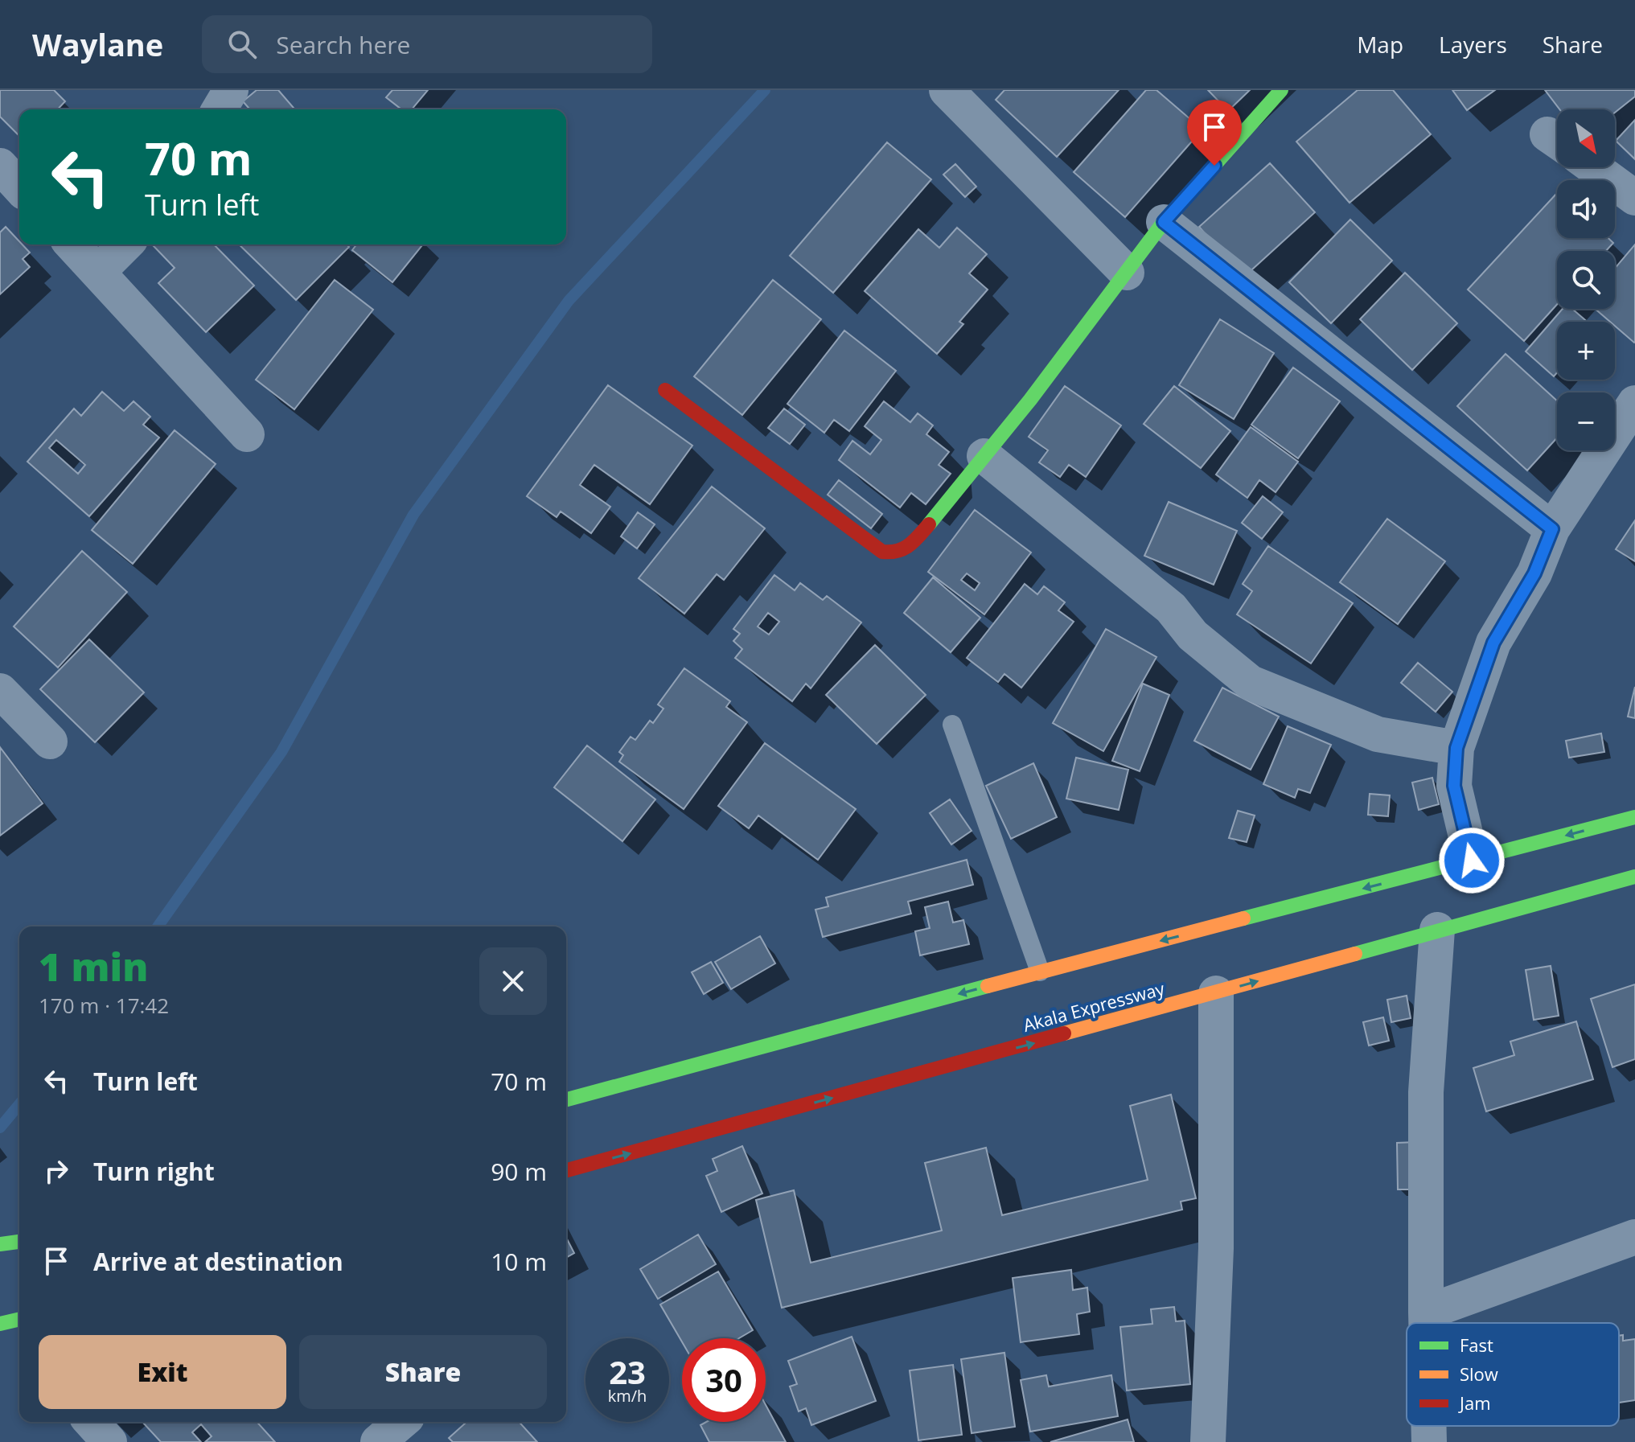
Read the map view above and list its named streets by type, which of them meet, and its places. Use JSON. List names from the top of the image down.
{
  "streets": {
    "main road": ["Akala Expressway"]
  },
  "legend": ["Fast", "Slow", "Jam"],
  "north": "bottom right",
  "page": {
    "header": "Waylane",
    "search": "Search here",
    "nav": ["Map", "Layers", "Share"],
    "map_buttons": ["+", "−"],
    "turn": ["70 m", "Turn left"],
    "heading": ["1 min", "170 m · 17:42"],
    "list": [
      {
        "name": "Turn left",
        "value": "70 m"
      },
      {
        "name": "Turn right",
        "value": "90 m"
      },
      {
        "name": "Arrive at destination",
        "value": "10 m"
      }
    ],
    "buttons": ["Exit", "Share"],
    "speed": "23 km/h",
    "limit": "30"
  }
}
